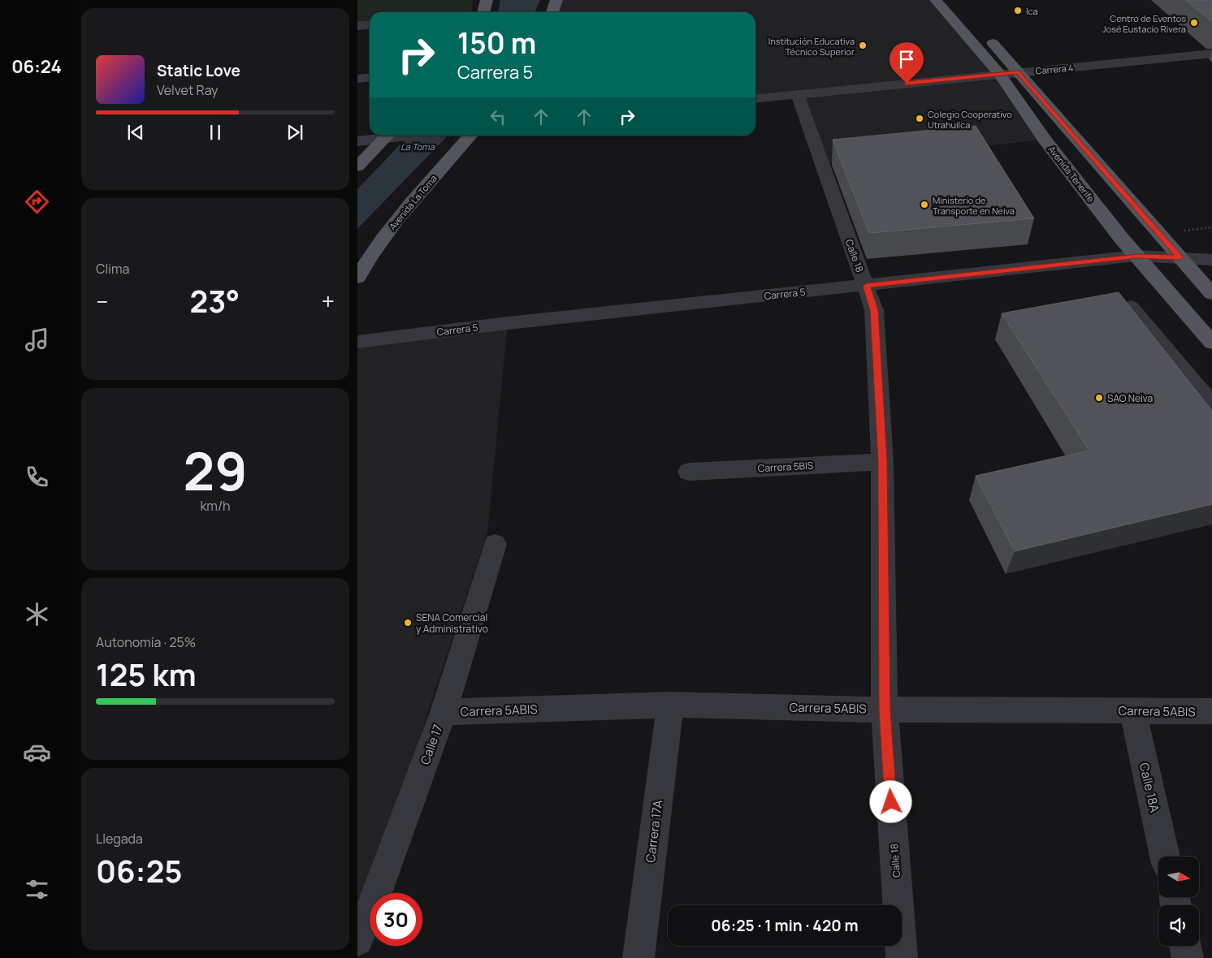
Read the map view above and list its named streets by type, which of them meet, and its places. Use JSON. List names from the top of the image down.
{
  "streets": {
    "main road": ["Avenida Tenerife", "Avenida La Toma"],
    "street": [
      "Carrera 4",
      "Calle 18",
      "Carrera 5",
      "Carrera 5BIS",
      "Carrera 5ABIS",
      "Calle 17",
      "Calle 18A",
      "Carrera 17A"
    ]
  },
  "crossings": [
    ["Carrera 4", "Avenida Tenerife"],
    ["Carrera 4", "Calle 18"],
    ["Avenida Tenerife", "Carrera 5"],
    ["Calle 18", "Carrera 5"],
    ["Calle 18", "Carrera 5BIS"],
    ["Calle 18", "Carrera 5ABIS"],
    ["Carrera 5ABIS", "Calle 17"],
    ["Carrera 5ABIS", "Calle 18A"],
    ["Carrera 5ABIS", "Carrera 17A"]
  ],
  "water": ["La Toma"],
  "places": [
    "Ica",
    "Centro de Eventos José Eustacio Rivera",
    "Institución Educativa Técnico Superior",
    "Colegio Cooperativo Utrahuilca",
    "Ministerio de Transporte en Neiva",
    "SAO Neiva",
    "SENA Comercial y Administrativo"
  ],
  "north": "right",
  "page": {
    "tabs": "06:24",
    "turn": ["150 m", "Carrera 5"],
    "song": ["Static Love", "Velvet Ray"],
    "tile": [
      "Clima",
      ["29", "km/h"],
      ["Autonomía · 25%", "125 km"],
      ["Llegada", "06:25"]
    ],
    "heat": ["−", "23°", "+"],
    "limit": "30",
    "trip": "06:25 · 1 min · 420 m"
  }
}
